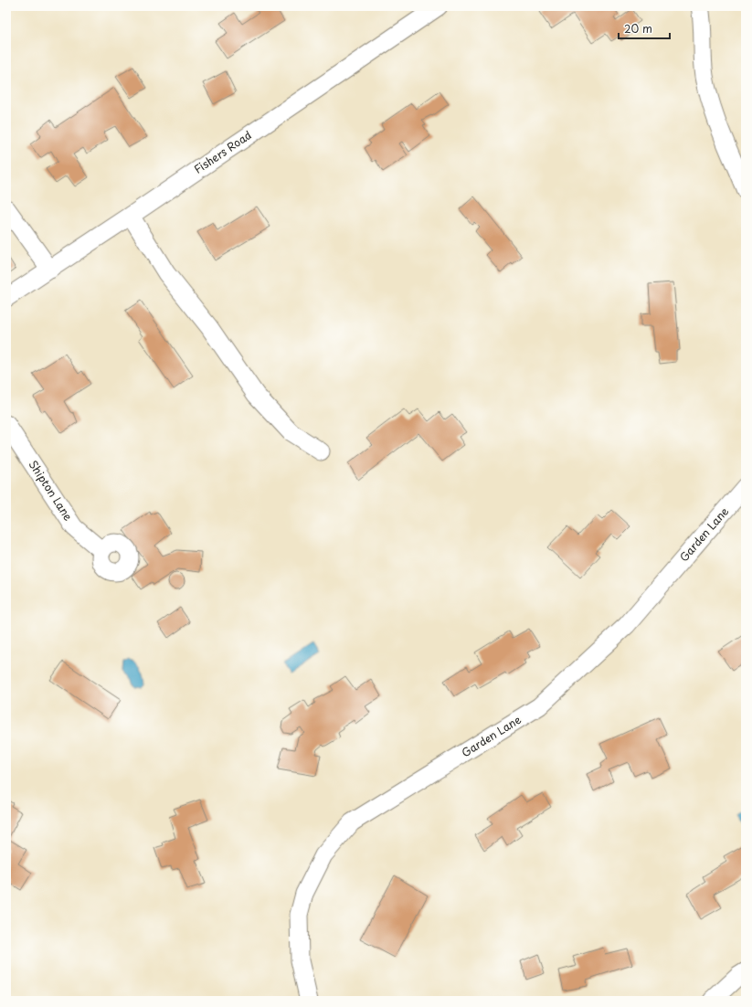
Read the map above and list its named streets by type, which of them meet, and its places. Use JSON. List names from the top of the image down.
{
  "streets": {
    "street": ["Fishers Road", "Shipton Lane", "Garden Lane"]
  },
  "scale_bar": "20 m"
}
